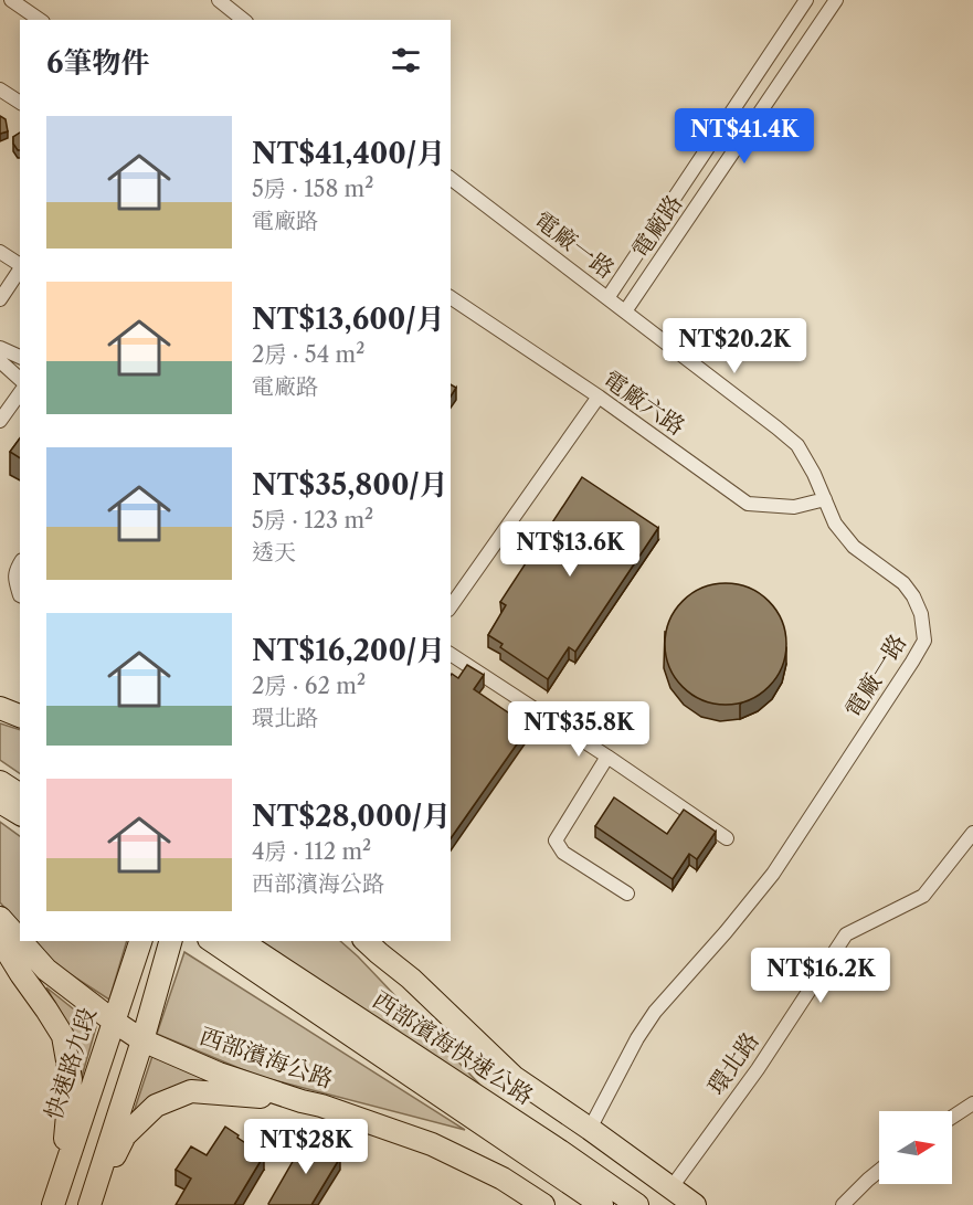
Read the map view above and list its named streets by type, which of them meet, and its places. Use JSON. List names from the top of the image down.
{
  "streets": {
    "main road": ["西部濱海快速公路", "西部濱海公路", "快速路九段"],
    "street": [
      "電廠路",
      "電廠一路",
      "電廠六路",
      "環北路"
    ]
  },
  "crossings": [
    ["電廠路", "電廠一路"],
    ["電廠一路", "電廠六路"],
    ["西部濱海公路", "快速路九段"]
  ],
  "north": "right",
  "page": {
    "heading": "6筆物件",
    "list": [
      {
        "name": "NT$41,400/月",
        "note": "5房 · 158 m² · 電廠路"
      },
      {
        "name": "NT$13,600/月",
        "note": "2房 · 54 m² · 電廠路"
      },
      {
        "name": "NT$35,800/月",
        "note": "5房 · 123 m² · 透天"
      },
      {
        "name": "NT$16,200/月",
        "note": "2房 · 62 m² · 環北路"
      },
      {
        "name": "NT$28,000/月",
        "note": "4房 · 112 m² · 西部濱海公路"
      }
    ],
    "price": [
      "NT$41.4K",
      "NT$20.2K",
      "NT$13.6K",
      "NT$35.8K",
      "NT$16.2K",
      "NT$28K"
    ]
  }
}
